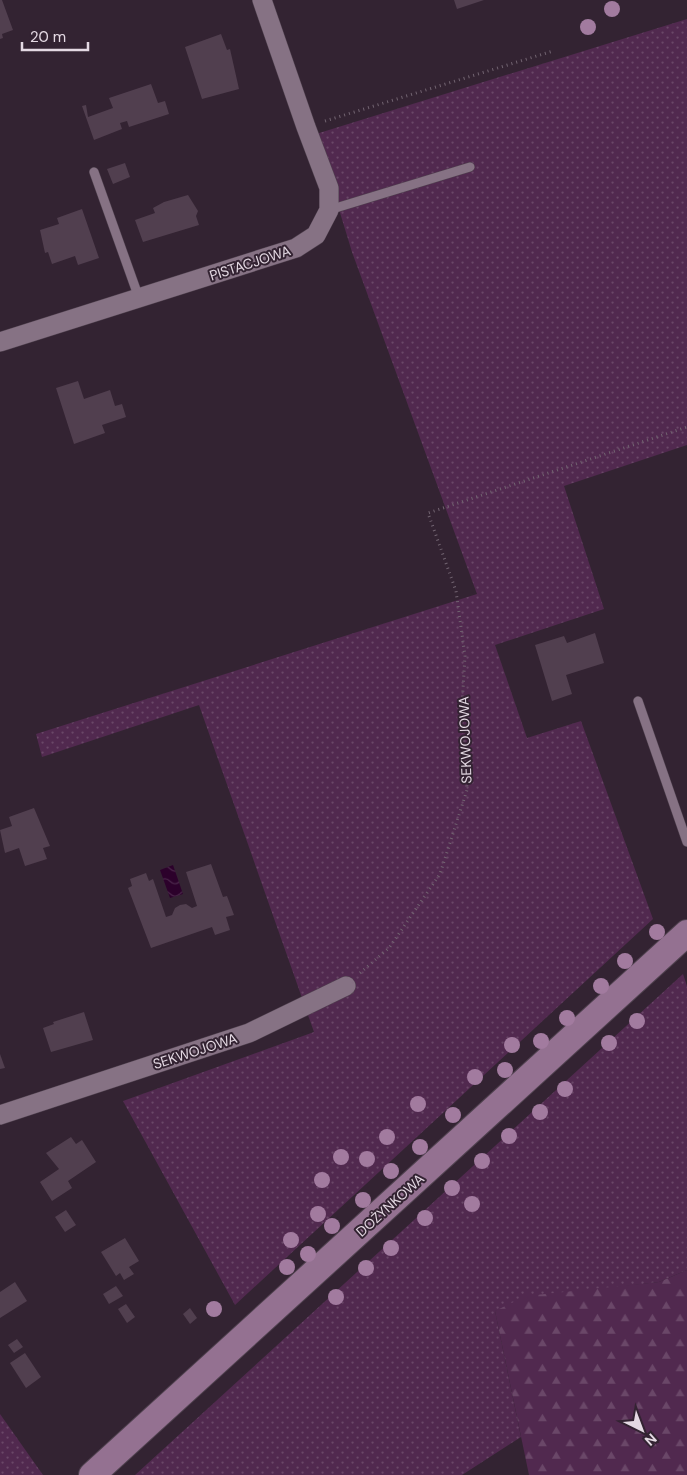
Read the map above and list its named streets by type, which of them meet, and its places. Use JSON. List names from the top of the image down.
{
  "streets": {
    "street": ["PISTACJOWA", "SEKWOJOWA", "DOŻYNKOWA"]
  },
  "scale_bar": "20 m",
  "north": "bottom right"
}
